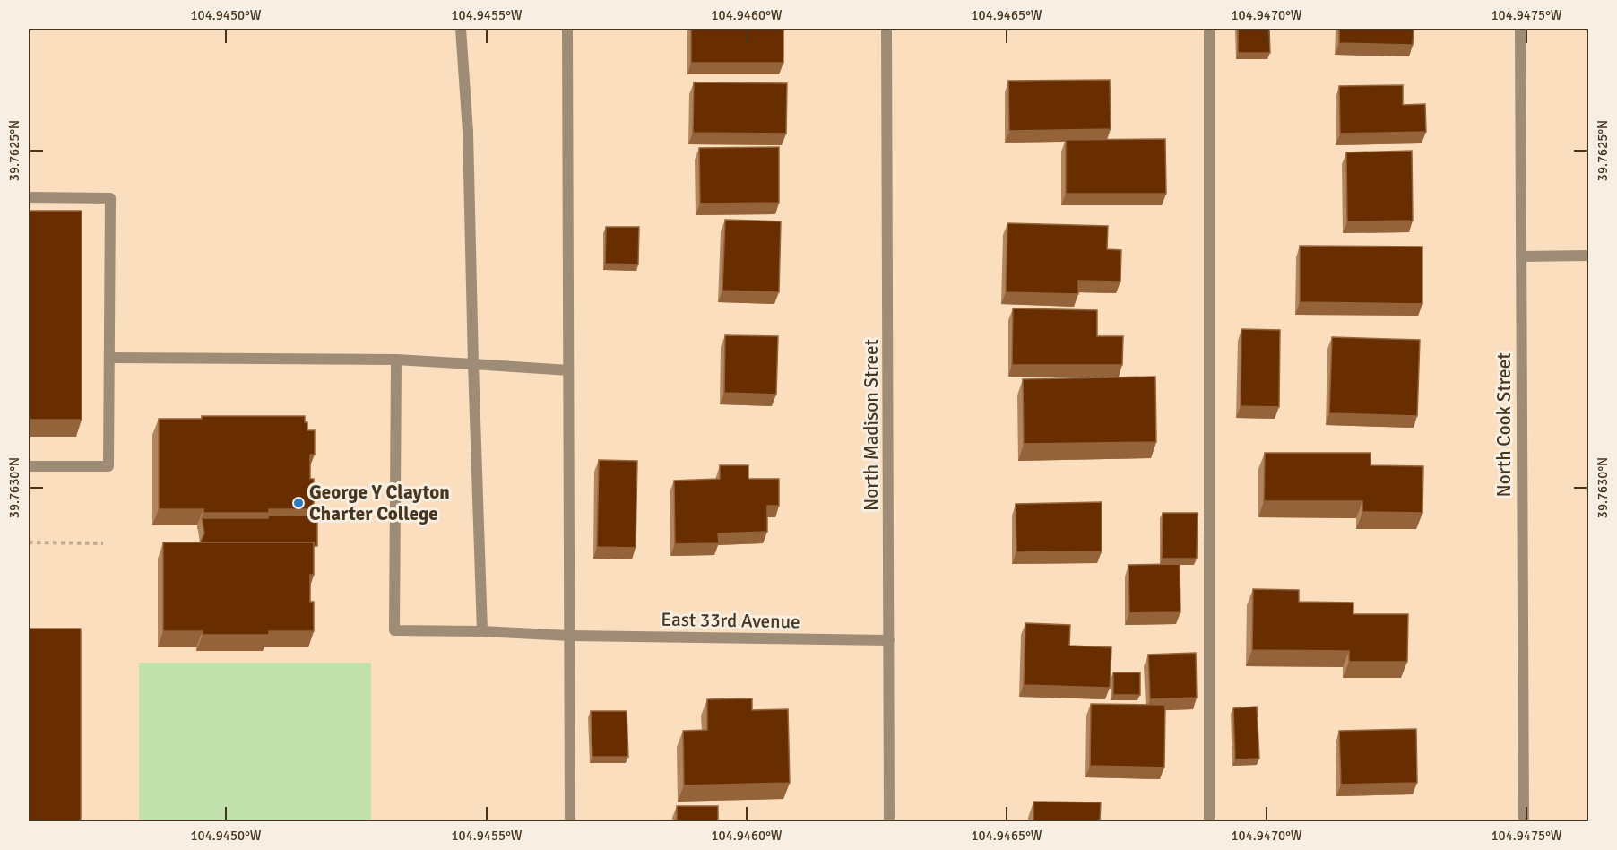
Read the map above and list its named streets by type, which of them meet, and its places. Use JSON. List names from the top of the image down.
{
  "streets": {
    "street": ["North Madison Street", "North Cook Street", "East 33rd Avenue"]
  },
  "crossings": [
    ["North Madison Street", "East 33rd Avenue"]
  ],
  "places": ["George Y Clayton Charter College"],
  "coordinates": [
    "104.9450°W",
    "104.9455°W",
    "104.9460°W",
    "104.9465°W",
    "104.9470°W",
    "104.9475°W",
    "39.7625°N",
    "39.7630°N"
  ]
}
